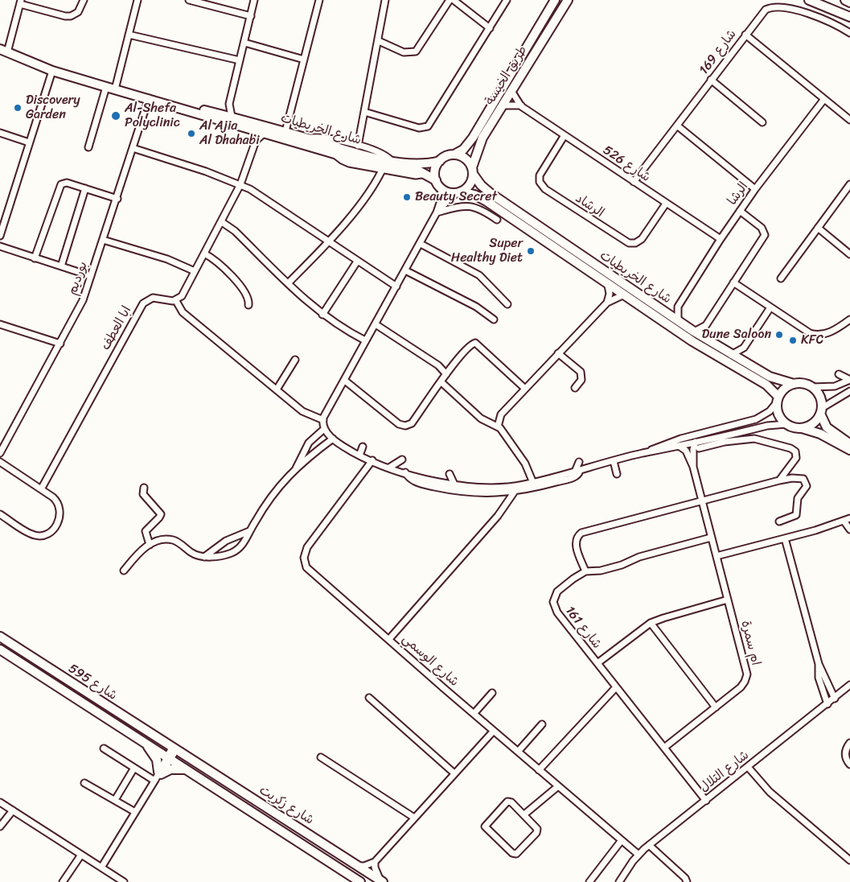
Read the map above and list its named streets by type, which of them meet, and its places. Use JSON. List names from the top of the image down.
{
  "streets": {
    "street": [
      "شارع 169",
      "طريق الخيسة",
      "شارع الخريطيات",
      "شارع 526",
      "الرشا",
      "الرشاد",
      "بورديم",
      "ابا العطف",
      "شارع 161",
      "ام سمرة",
      "شارع الوسمي",
      "شارع 595",
      "شارع التلال",
      "شارع زكريت"
    ]
  },
  "crossings": [
    ["شارع 169", "شارع 526"],
    ["طريق الخيسة", "شارع الخريطيات"],
    ["طريق الخيسة", "شارع 526"],
    ["شارع الخريطيات", "بورديم"],
    ["شارع 526", "الرشا"],
    ["شارع 526", "الرشاد"],
    ["شارع 161", "ام سمرة"],
    ["شارع الوسمي", "شارع التلال"],
    ["شارع 595", "شارع زكريت"]
  ],
  "places": [
    "Discovery Garden",
    "Al-Shefa Polyclinic",
    "Al Ajia Al Dhahabi",
    "Beauty Secret",
    "Super Healthy Diet",
    "Dune Saloon",
    "KFC"
  ]
}
